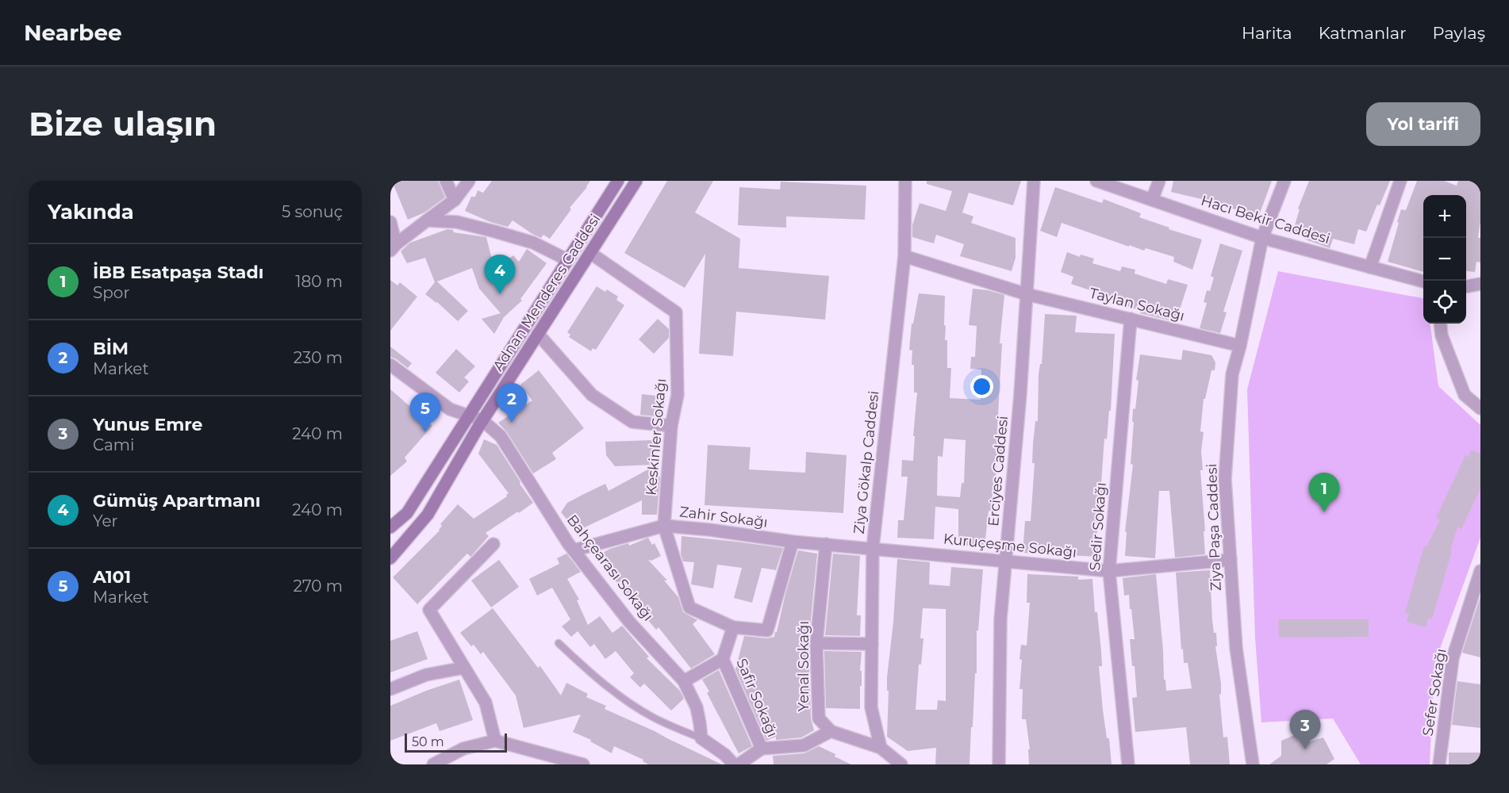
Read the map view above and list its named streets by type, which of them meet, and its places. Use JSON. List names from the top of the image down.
{
  "streets": {
    "street": [
      "Hacı Bekir Caddesi",
      "Adnan Menderes Caddesi",
      "Taylan Sokağı",
      "Keskinler Sokağı",
      "Ziya Gökalp Caddesi",
      "Erciyes Caddesi",
      "Zahir Sokağı",
      "Sedir Sokağı",
      "Ziya Paşa Caddesi",
      "Kuruçeşme Sokağı",
      "Bahçearası Sokağı",
      "Yenal Sokağı",
      "Sefer Sokağı",
      "Safir Sokağı"
    ]
  },
  "crossings": [
    ["Hacı Bekir Caddesi", "Ziya Paşa Caddesi"],
    ["Adnan Menderes Caddesi", "Keskinler Sokağı"],
    ["Adnan Menderes Caddesi", "Bahçearası Sokağı"],
    ["Taylan Sokağı", "Ziya Gökalp Caddesi"],
    ["Taylan Sokağı", "Erciyes Caddesi"],
    ["Taylan Sokağı", "Sedir Sokağı"],
    ["Taylan Sokağı", "Ziya Paşa Caddesi"],
    ["Keskinler Sokağı", "Zahir Sokağı"],
    ["Ziya Gökalp Caddesi", "Zahir Sokağı"],
    ["Ziya Gökalp Caddesi", "Kuruçeşme Sokağı"],
    ["Erciyes Caddesi", "Kuruçeşme Sokağı"],
    ["Zahir Sokağı", "Kuruçeşme Sokağı"],
    ["Zahir Sokağı", "Bahçearası Sokağı"],
    ["Zahir Sokağı", "Yenal Sokağı"],
    ["Sedir Sokağı", "Kuruçeşme Sokağı"],
    ["Ziya Paşa Caddesi", "Kuruçeşme Sokağı"]
  ],
  "scale_bar": "50 m",
  "page": {
    "header": "Nearbee",
    "nav": ["Harita", "Katmanlar", "Paylaş"],
    "buttons": "Yol tarifi",
    "title": "Bize ulaşın",
    "heading": ["Yakında", "5 sonuç"],
    "map_buttons": ["+", "−"],
    "list": [
      {
        "mark": "1",
        "name": "İBB Esatpaşa Stadı",
        "note": "Spor",
        "value": "180 m"
      },
      {
        "mark": "2",
        "name": "BİM",
        "note": "Market",
        "value": "230 m"
      },
      {
        "mark": "3",
        "name": "Yunus Emre",
        "note": "Cami",
        "value": "240 m"
      },
      {
        "mark": "4",
        "name": "Gümüş Apartmanı",
        "note": "Yer",
        "value": "240 m"
      },
      {
        "mark": "5",
        "name": "A101",
        "note": "Market",
        "value": "270 m"
      }
    ],
    "pins": [
      "4",
      "2",
      "5",
      "1",
      "3"
    ],
    "scale": "50 m"
  }
}
